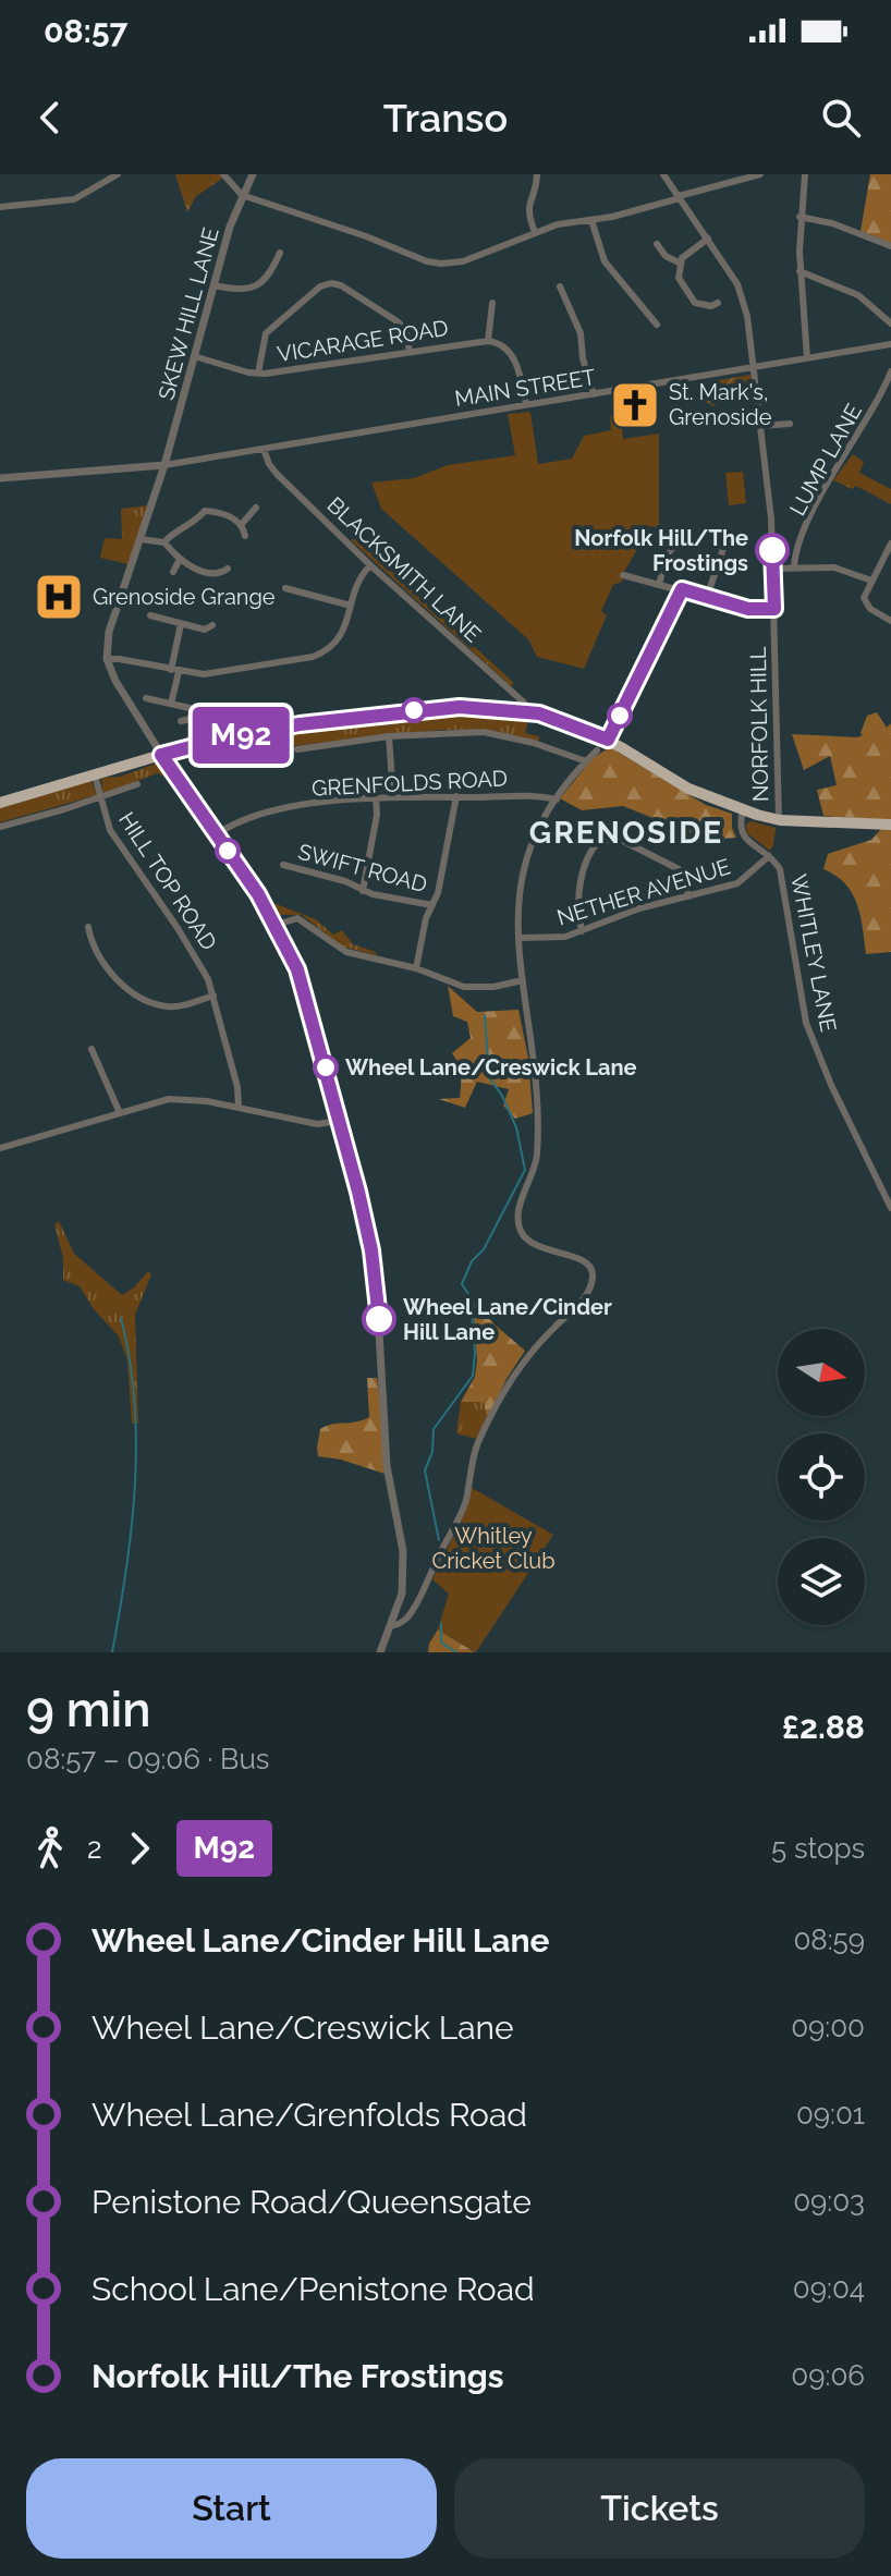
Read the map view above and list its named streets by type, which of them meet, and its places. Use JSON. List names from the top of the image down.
{
  "streets": {
    "street": [
      "SKEW HILL LANE",
      "VICARAGE ROAD",
      "MAIN STREET",
      "LUMP LANE",
      "BLACKSMITH LANE",
      "NORFOLK HILL",
      "GRENFOLDS ROAD",
      "SWIFT ROAD",
      "HILL TOP ROAD",
      "NETHER AVENUE",
      "WHITLEY LANE"
    ]
  },
  "crossings": [
    ["SKEW HILL LANE", "VICARAGE ROAD"],
    ["SKEW HILL LANE", "MAIN STREET"],
    ["MAIN STREET", "BLACKSMITH LANE"],
    ["MAIN STREET", "NORFOLK HILL"],
    ["NETHER AVENUE", "WHITLEY LANE"]
  ],
  "districts": ["GRENOSIDE"],
  "parks": ["Whitley Cricket Club"],
  "places": {
    "church": ["St. Mark's, Grenoside"],
    "other": ["Norfolk Hill/The Frostings", "Wheel Lane/Creswick Lane", "Wheel Lane/Cinder Hill Lane"],
    "hospital": ["Grenoside Grange"]
  },
  "lines": ["bus line M92"],
  "north": "right",
  "page": {
    "status": "08:57",
    "header": "Transo",
    "on_map": "M92",
    "heading": ["9 min", "08:57 – 09:06 · Bus", "£2.88"],
    "legs": ["2", "M92", "5 stops"],
    "list": [
      {
        "name": "Wheel Lane/Cinder Hill Lane",
        "value": "08:59"
      },
      {
        "name": "Wheel Lane/Creswick Lane",
        "value": "09:00"
      },
      {
        "name": "Wheel Lane/Grenfolds Road",
        "value": "09:01"
      },
      {
        "name": "Penistone Road/Queensgate",
        "value": "09:03"
      },
      {
        "name": "School Lane/Penistone Road",
        "value": "09:04"
      },
      {
        "name": "Norfolk Hill/The Frostings",
        "value": "09:06"
      }
    ],
    "buttons": ["Start", "Tickets"]
  }
}
